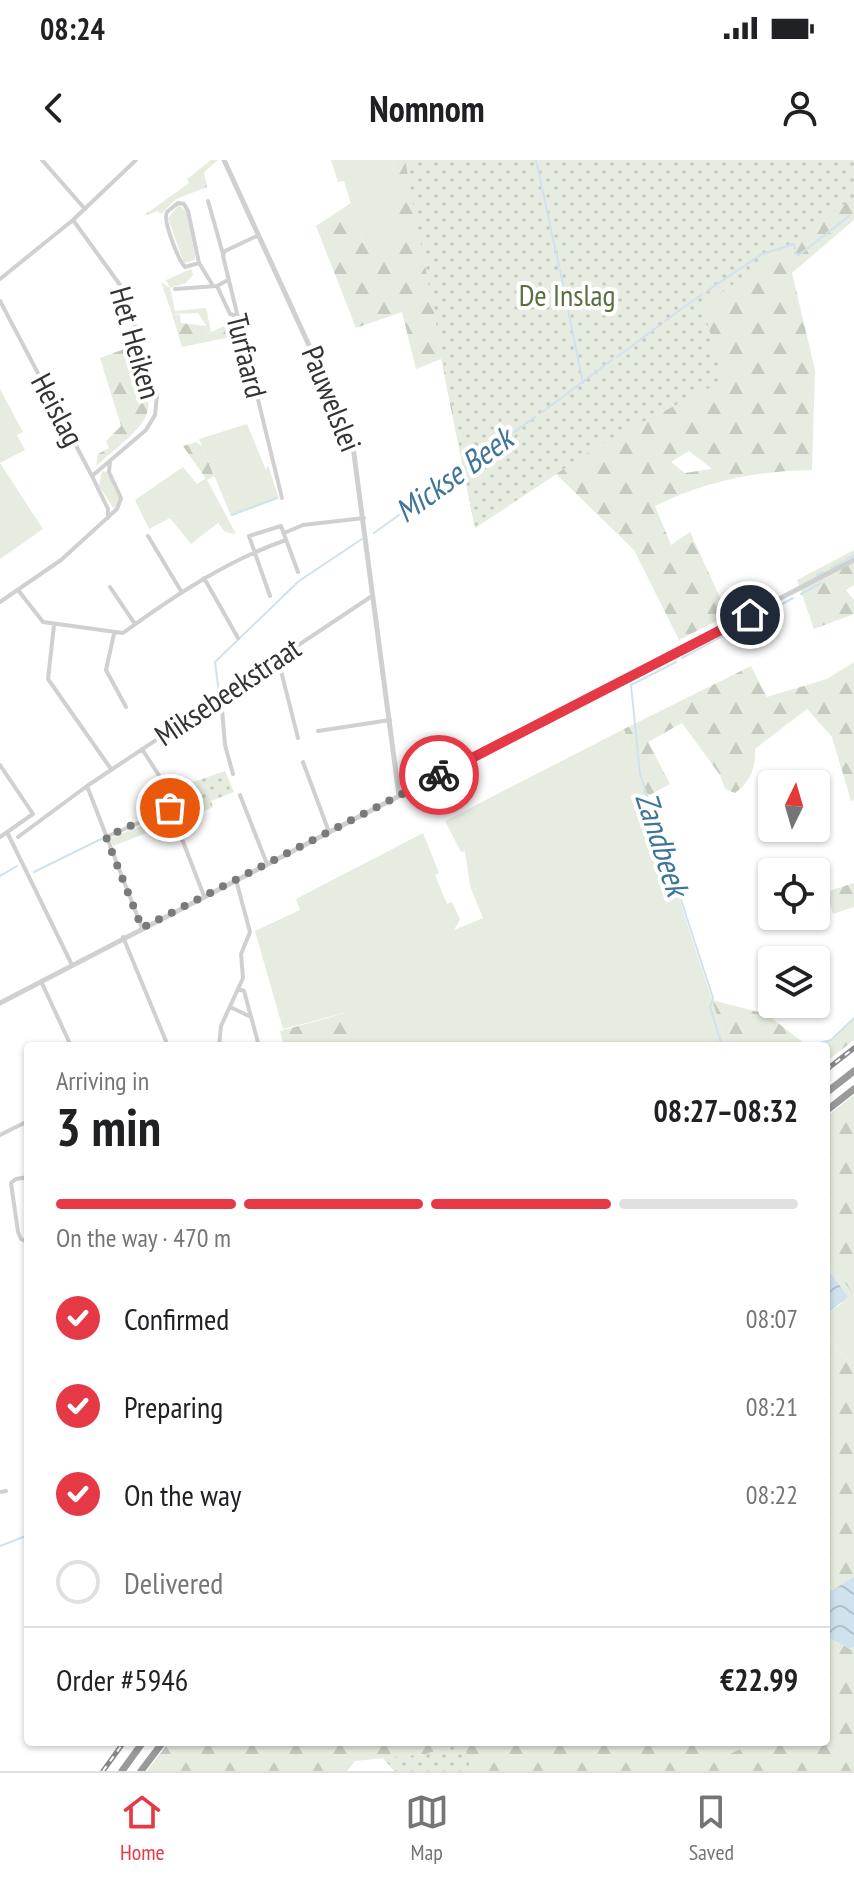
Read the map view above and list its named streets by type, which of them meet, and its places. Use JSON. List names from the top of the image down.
{
  "streets": {
    "street": [
      "Het Heiken",
      "Turfaard",
      "Pauwelslei",
      "Heislag",
      "Miksebeekstraat"
    ]
  },
  "crossings": [
    ["Het Heiken", "Heislag"],
    ["Pauwelslei", "Miksebeekstraat"]
  ],
  "water": ["Mickse Beek", "Zandbeek"],
  "parks": ["De Inslag"],
  "north": "top",
  "page": {
    "status": "08:24",
    "header": "Nomnom",
    "heading": ["3 min", "Arriving in", "08:27–08:32"],
    "panel": ["Order #5946", "€22.99"],
    "bar": "On the way · 470 m",
    "list": [
      ["Confirmed", "08:07"],
      ["Preparing", "08:21"],
      ["On the way", "08:22"],
      "Delivered"
    ],
    "tabs": ["Home", "Map", "Saved"]
  }
}
